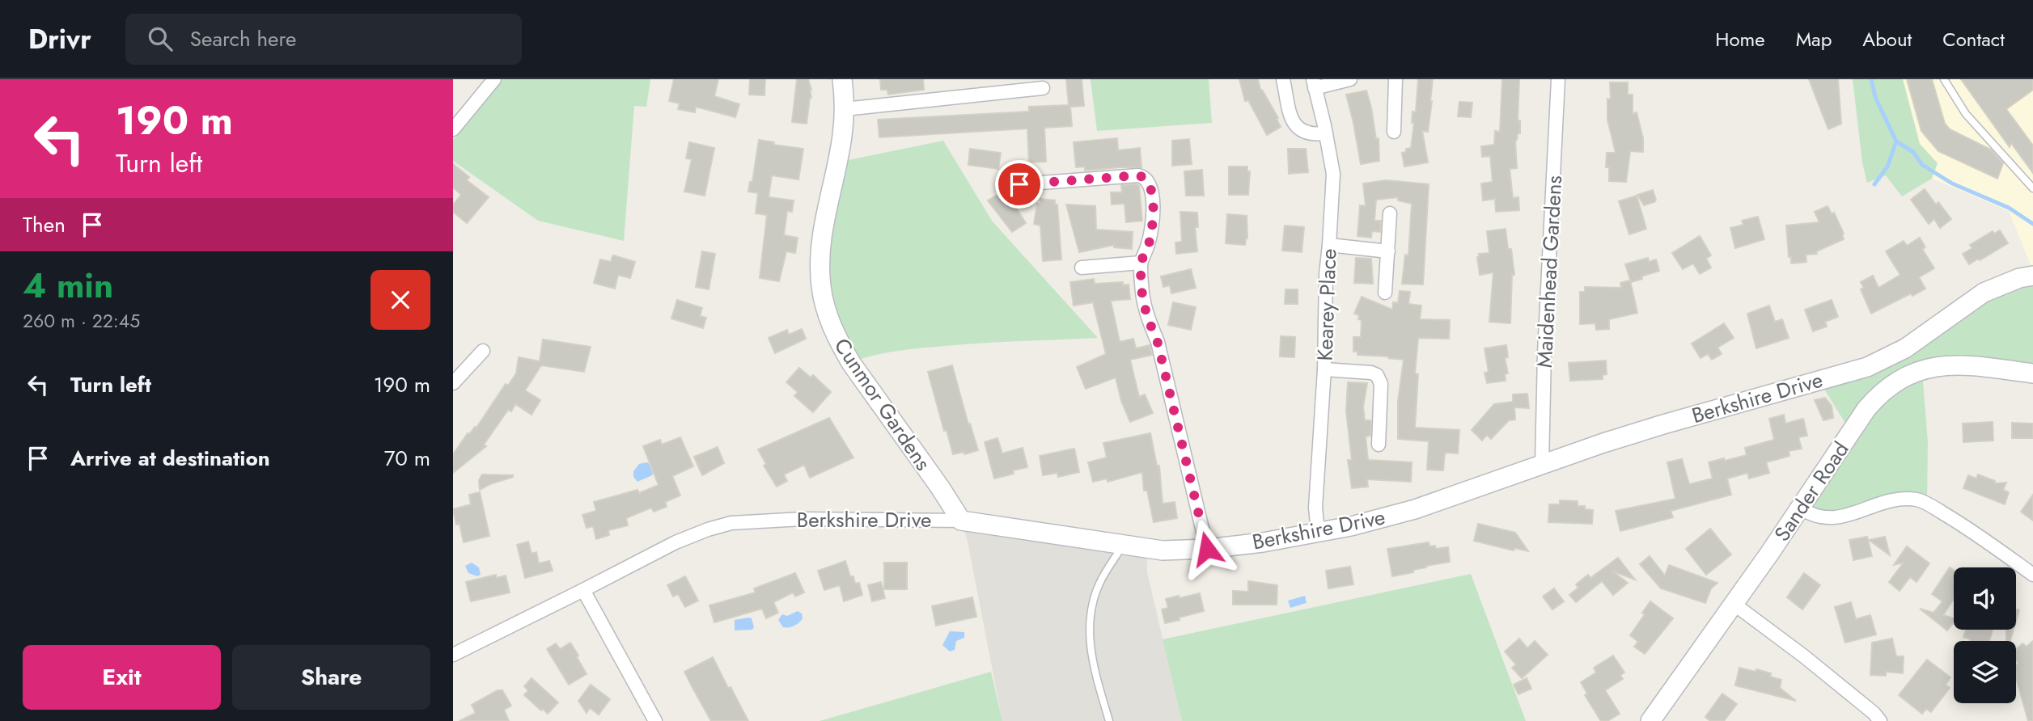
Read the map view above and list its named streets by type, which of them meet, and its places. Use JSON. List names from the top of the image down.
{
  "streets": {
    "street": [
      "Maidenhead Gardens",
      "Kearey Place",
      "Berkshire Drive",
      "Cunmor Gardens",
      "Sander Road"
    ]
  },
  "crossings": [
    ["Maidenhead Gardens", "Berkshire Drive"],
    ["Kearey Place", "Berkshire Drive"],
    ["Berkshire Drive", "Cunmor Gardens"]
  ],
  "page": {
    "header": "Drivr",
    "search": "Search here",
    "nav": [
      "Home",
      "Map",
      "About",
      "Contact"
    ],
    "turn": ["190 m", "Turn left"],
    "then": "Then",
    "heading": ["4 min", "260 m · 22:45"],
    "list": [
      {
        "name": "Turn left",
        "value": "190 m"
      },
      {
        "name": "Arrive at destination",
        "value": "70 m"
      }
    ],
    "buttons": ["Exit", "Share"]
  }
}
